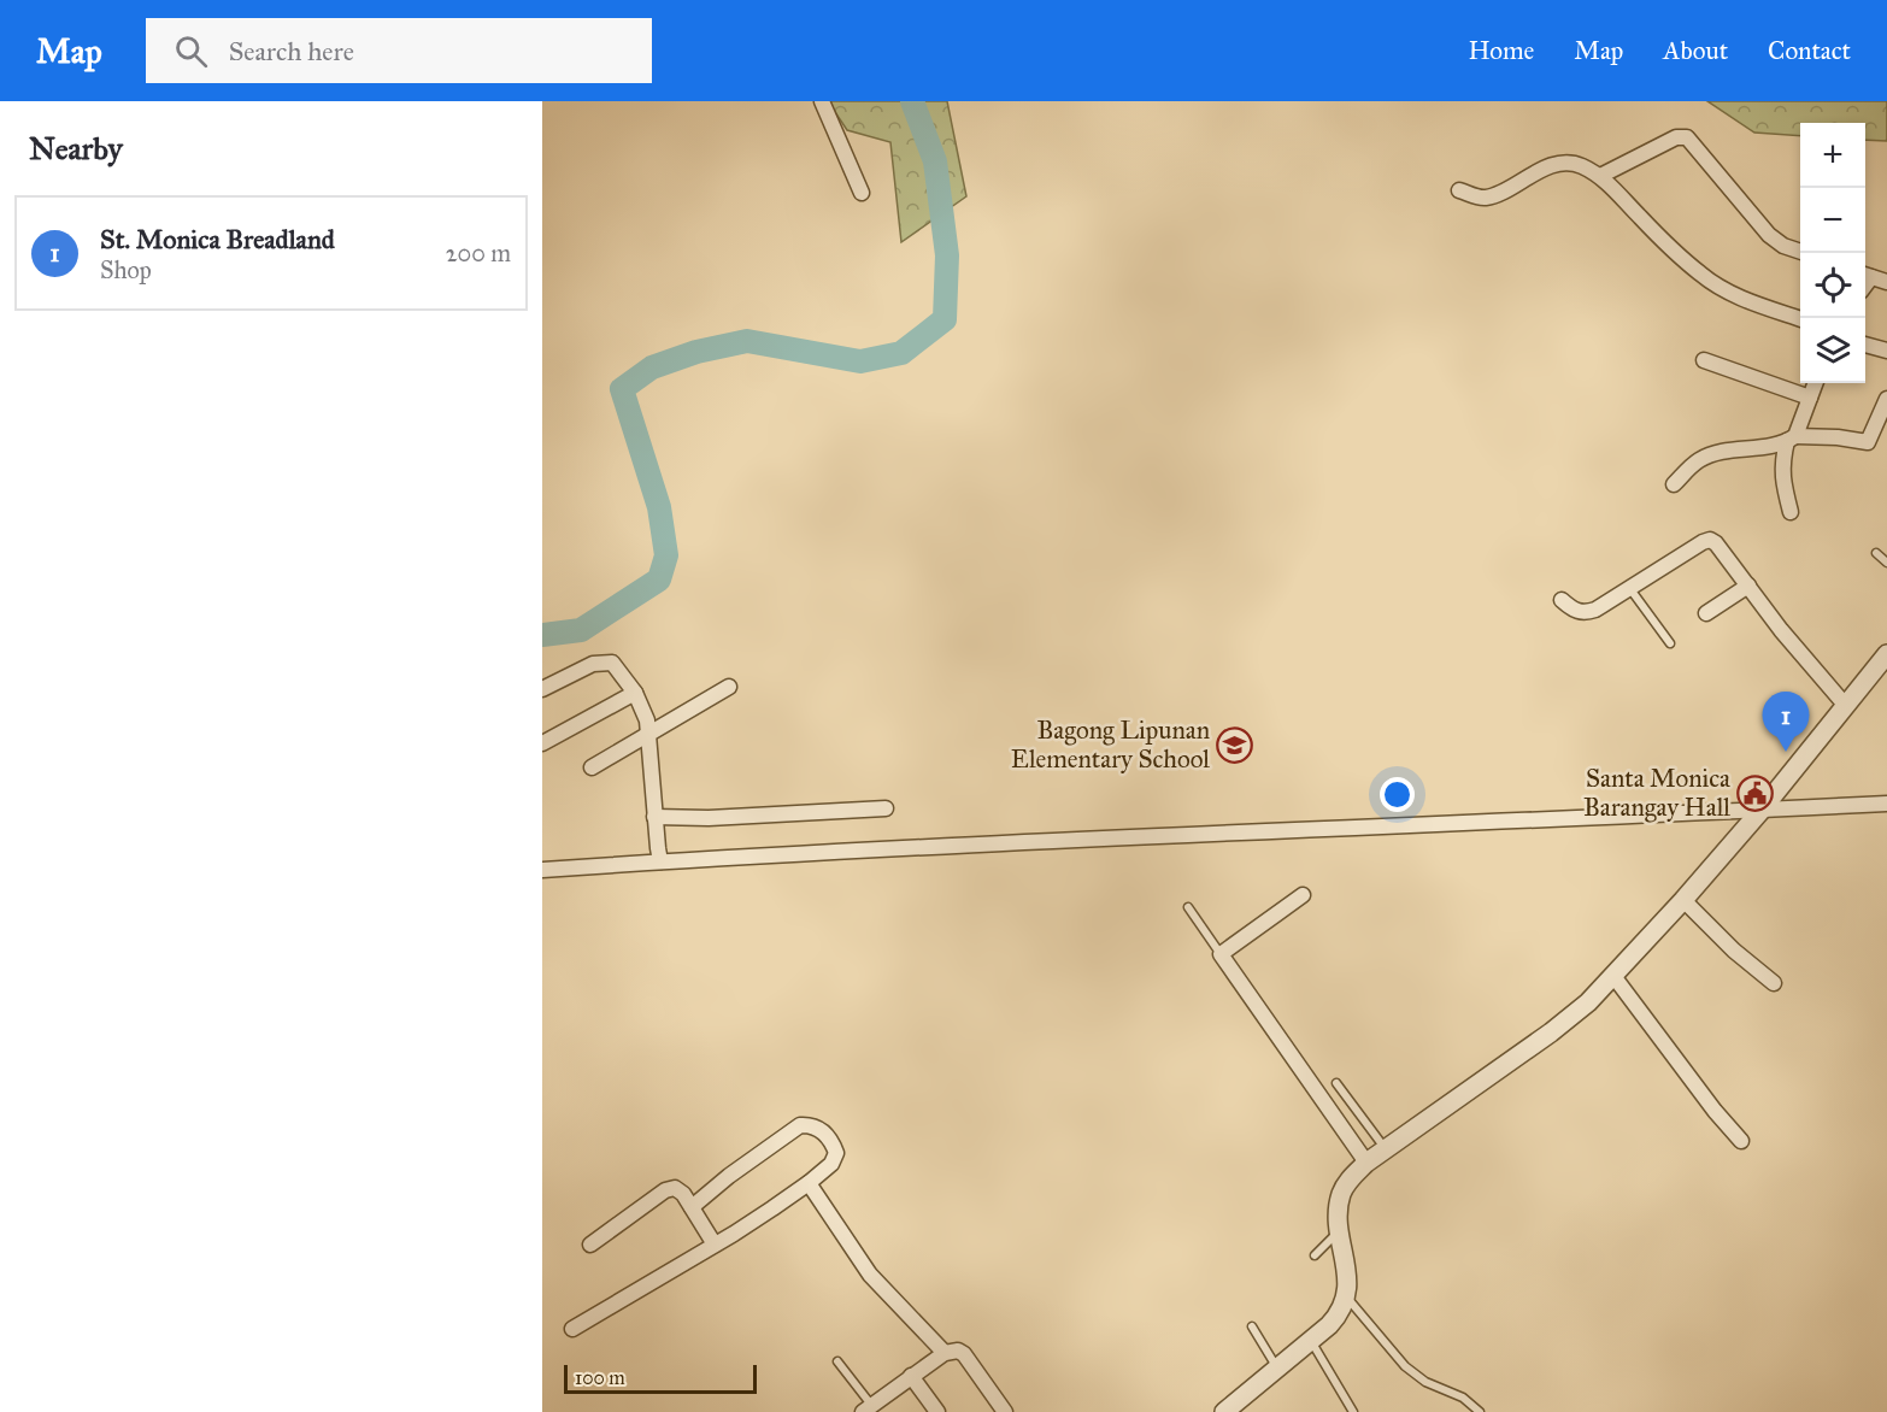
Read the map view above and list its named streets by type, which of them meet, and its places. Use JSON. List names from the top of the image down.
{
  "places": {
    "school or university": ["Bagong Lipunan Elementary School"],
    "public building": ["Santa Monica Barangay Hall"]
  },
  "scale_bar": "100 m",
  "page": {
    "header": "Map",
    "search": "Search here",
    "nav": [
      "Home",
      "Map",
      "About",
      "Contact"
    ],
    "heading": "Nearby",
    "map_buttons": ["+", "−"],
    "list": [
      {
        "mark": "1",
        "name": "St. Monica Breadland",
        "note": "Shop",
        "value": "200 m"
      }
    ],
    "pins": "1",
    "scale": "100 m"
  }
}
